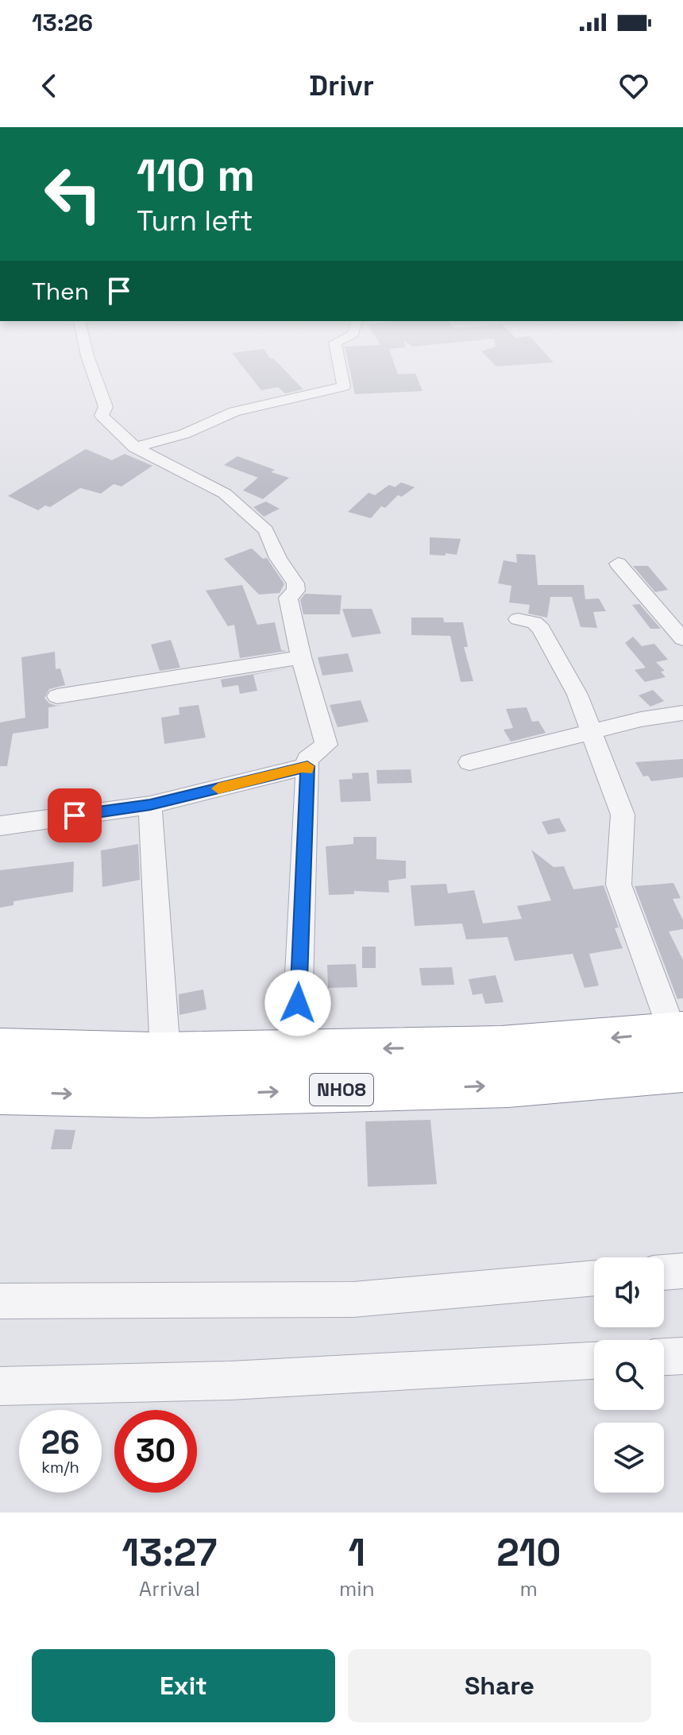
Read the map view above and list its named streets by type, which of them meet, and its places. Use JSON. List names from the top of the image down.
{
  "streets": {
    "highway": ["NH08"]
  },
  "page": {
    "status": "13:26",
    "header": "Drivr",
    "turn": ["110 m", "Turn left"],
    "then": "Then",
    "speed": "26 km/h",
    "limit": "30",
    "eta": [
      "13:27",
      "Arrival",
      "1",
      "min",
      "210",
      "m"
    ],
    "buttons": ["Exit", "Share"]
  }
}
